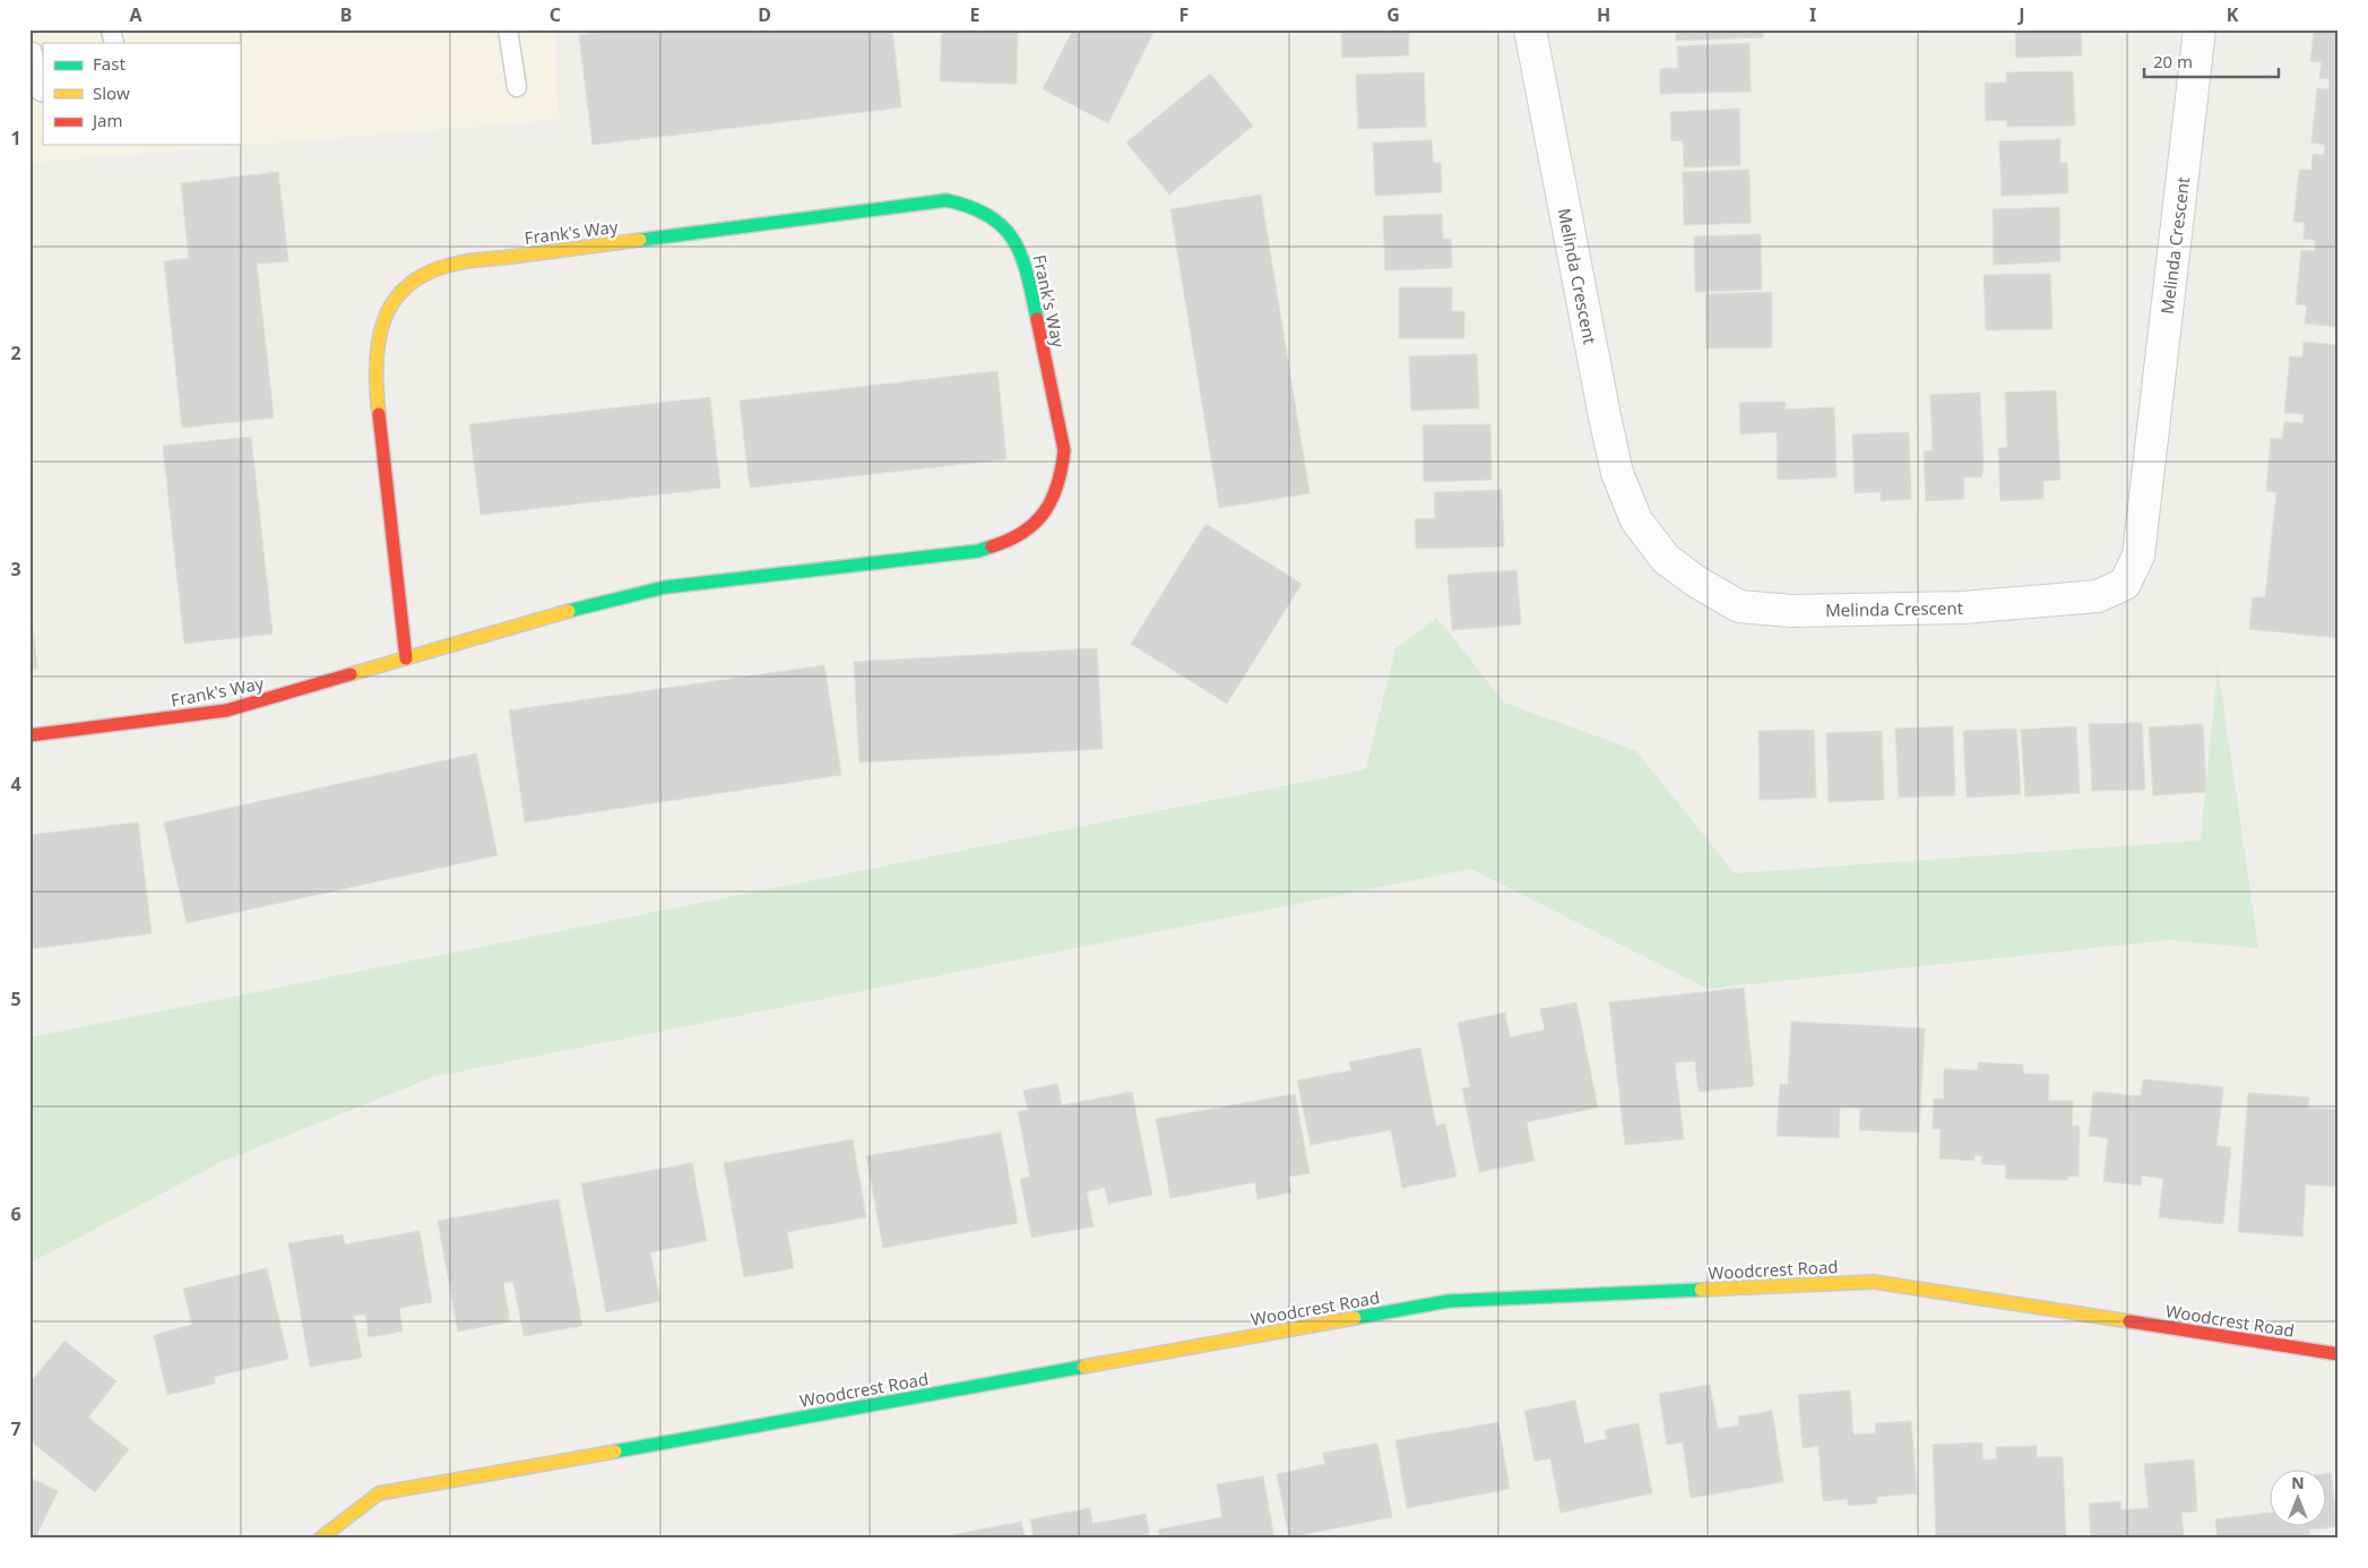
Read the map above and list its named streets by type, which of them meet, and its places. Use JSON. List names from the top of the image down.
{
  "streets": {
    "street": ["Frank's Way", "Melinda Crescent", "Woodcrest Road"]
  },
  "legend": ["Fast", "Slow", "Jam"],
  "scale_bar": "20 m",
  "north": "top",
  "grid": {
    "columns": [
      "A",
      "B",
      "C",
      "D",
      "E",
      "F",
      "G",
      "H",
      "I",
      "J",
      "K"
    ],
    "rows": [
      "1",
      "2",
      "3",
      "4",
      "5",
      "6",
      "7"
    ]
  }
}
